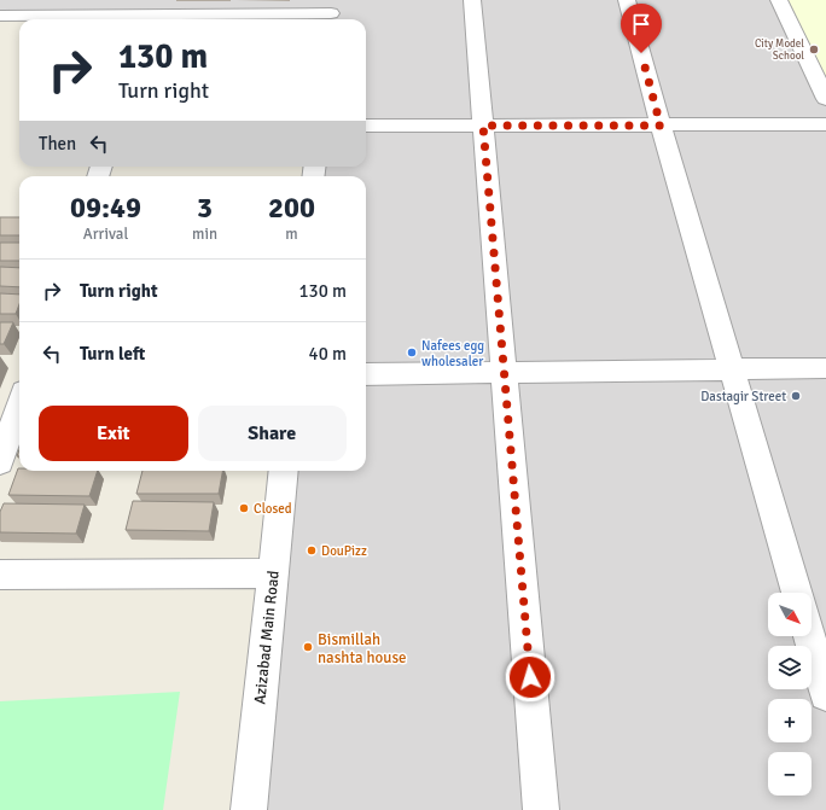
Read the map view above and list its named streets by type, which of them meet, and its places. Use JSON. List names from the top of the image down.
{
  "streets": {
    "street": ["Azizabad Main Road"]
  },
  "places": [
    "City Model School",
    "Nafees egg wholesaler",
    "Dastagir Street",
    "Closed",
    "DouPizz",
    "Bismillah nashta house"
  ],
  "north": "bottom right",
  "page": {
    "turn": ["130 m", "Turn right"],
    "then": "Then",
    "eta": [
      "09:49",
      "Arrival",
      "3",
      "min",
      "200",
      "m"
    ],
    "list": [
      {
        "name": "Turn right",
        "value": "130 m"
      },
      {
        "name": "Turn left",
        "value": "40 m"
      }
    ],
    "buttons": ["Exit", "Share"],
    "map_buttons": ["+", "−"]
  }
}
